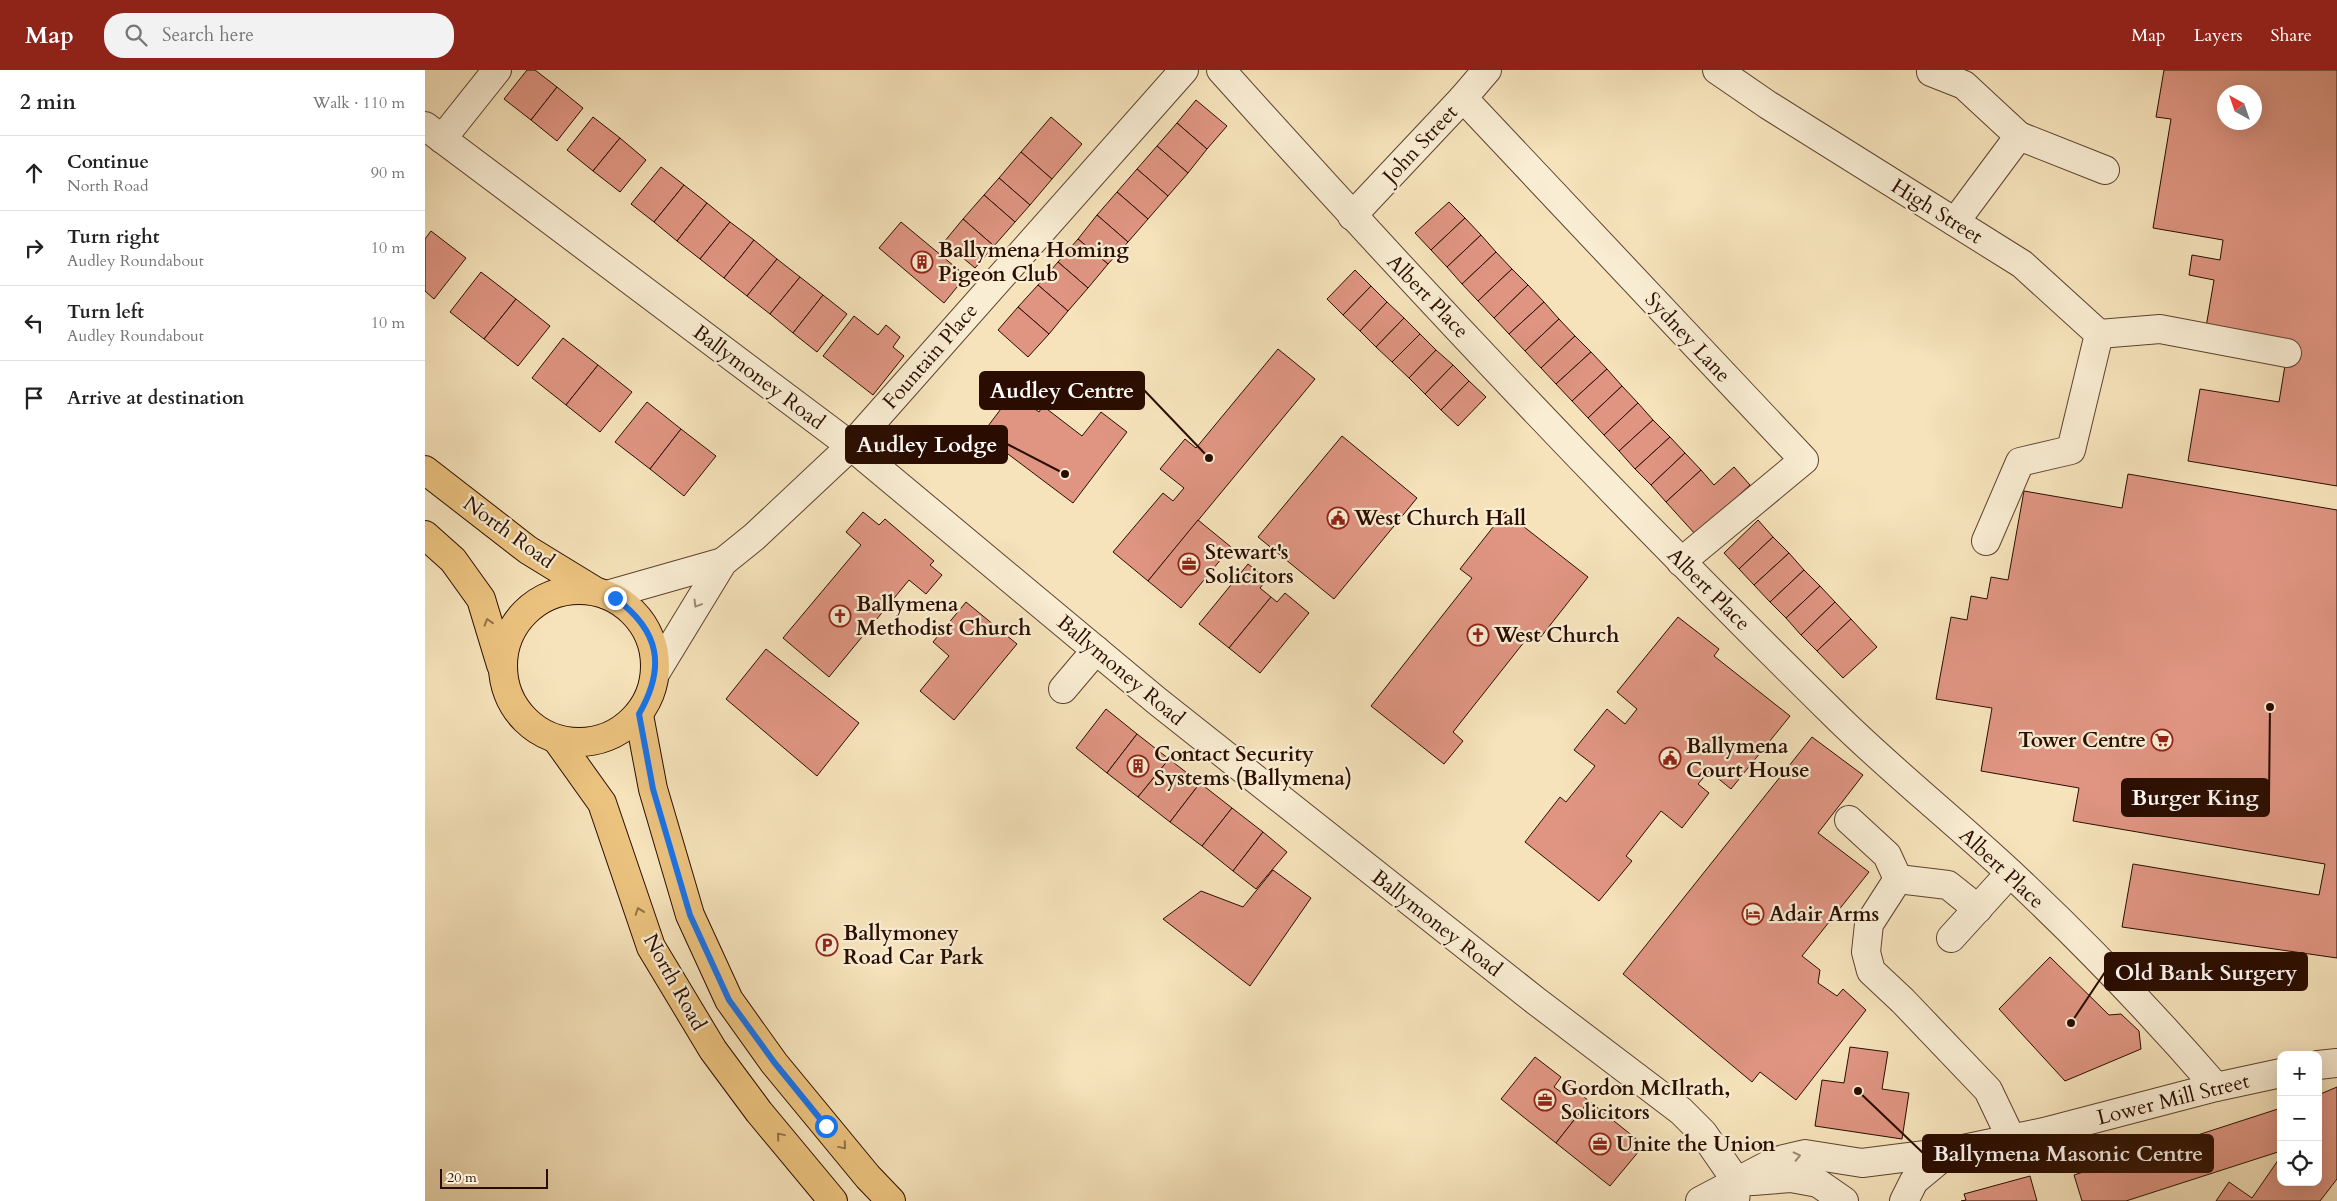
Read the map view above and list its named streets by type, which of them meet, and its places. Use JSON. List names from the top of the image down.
{
  "streets": {
    "main road": ["North Road"],
    "street": [
      "John Street",
      "High Street",
      "Albert Place",
      "Sydney Lane",
      "Fountain Place",
      "Ballymoney Road",
      "Lower Mill Street"
    ]
  },
  "crossings": [
    ["John Street", "Albert Place"],
    ["John Street", "Sydney Lane"],
    ["Albert Place", "Sydney Lane"],
    ["Albert Place", "Lower Mill Street"],
    ["Fountain Place", "Ballymoney Road"],
    ["Fountain Place", "North Road"],
    ["Ballymoney Road", "Lower Mill Street"]
  ],
  "places": {
    "building": ["Ballymena Homing Pigeon Club", "Contact Security Systems (Ballymena)"],
    "other": [
      "Audley Centre",
      "Audley Lodge",
      "Burger King",
      "Old Bank Surgery",
      "Ballymena Masonic Centre"
    ],
    "public building": ["West Church Hall", "Ballymena Court House"],
    "office": ["Stewart's Solicitors", "Gordon McIlrath, Solicitors", "Unite the Union"],
    "church": ["Ballymena Methodist Church", "West Church"],
    "supermarket": ["Tower Centre"],
    "hotel": ["Adair Arms"],
    "parking": ["Ballymoney Road Car Park"]
  },
  "scale_bar": "20 m",
  "north": "top left",
  "page": {
    "header": "Map",
    "search": "Search here",
    "nav": ["Map", "Layers", "Share"],
    "heading": ["2 min", "Walk · 110 m"],
    "list": [
      ["Continue", "North Road", "90 m"],
      ["Turn right", "Audley Roundabout", "10 m"],
      ["Turn left", "Audley Roundabout", "10 m"],
      "Arrive at destination"
    ],
    "map_buttons": ["+", "−"],
    "scale": "20 m"
  }
}
